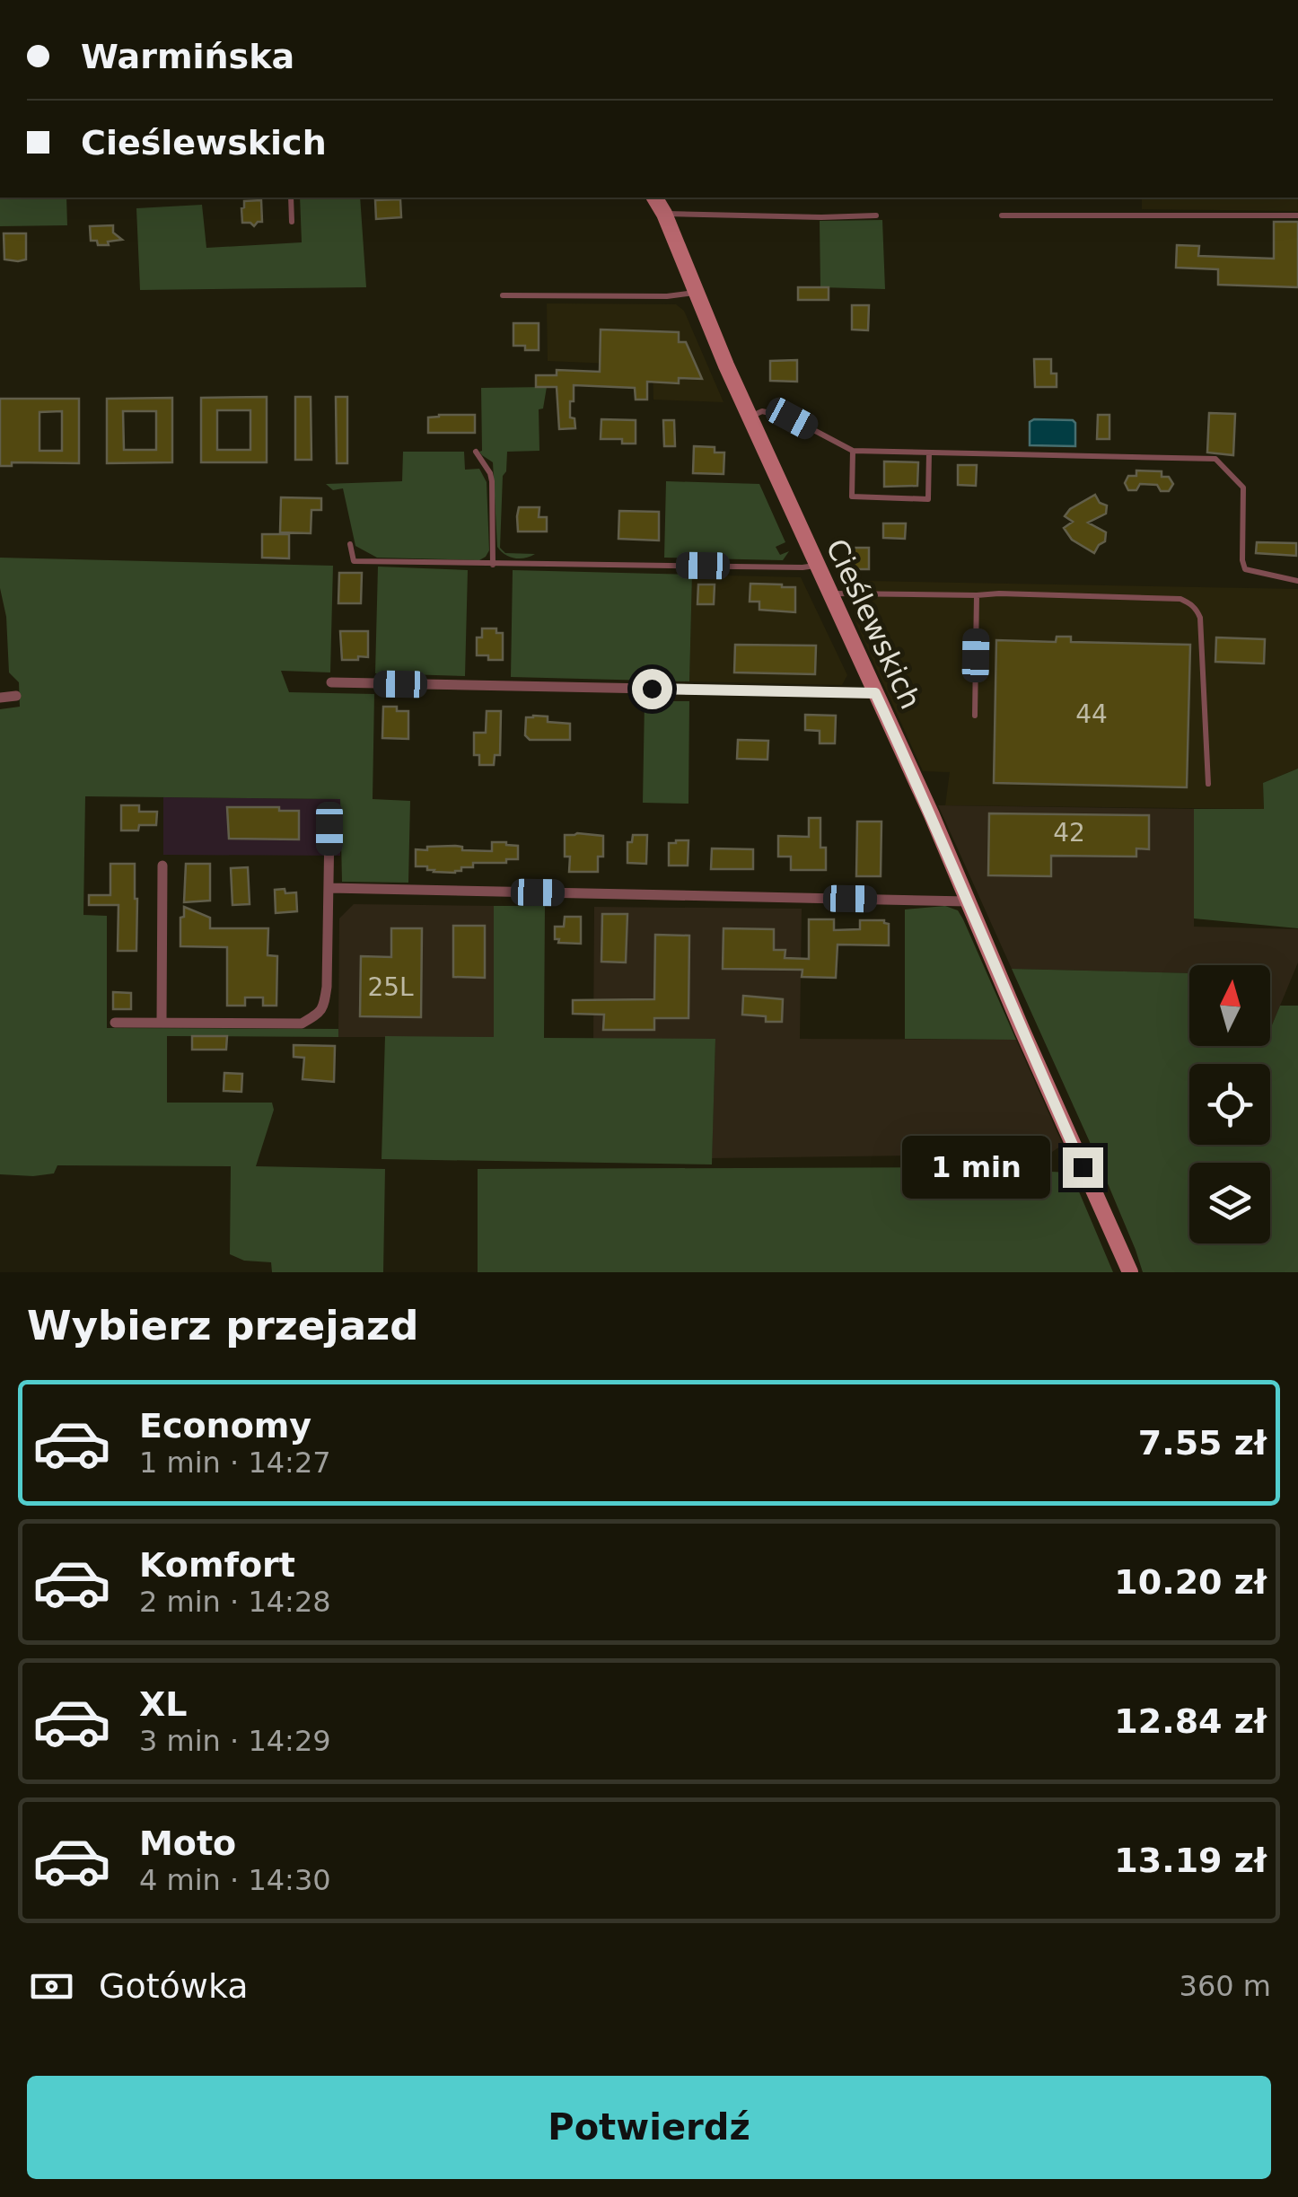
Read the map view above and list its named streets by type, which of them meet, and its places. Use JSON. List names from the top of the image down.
{
  "streets": {
    "street": ["Cieślewskich"]
  },
  "house_numbers": ["44", "42", "25L"],
  "north": "top",
  "page": {
    "banner": ["Warmińska", "Cieślewskich"],
    "bubble": "1 min",
    "heading": "Wybierz przejazd",
    "list": [
      {
        "name": "Economy",
        "note": "1 min · 14:27",
        "value": "7.55 zł"
      },
      {
        "name": "Komfort",
        "note": "2 min · 14:28",
        "value": "10.20 zł"
      },
      {
        "name": "XL",
        "note": "3 min · 14:29",
        "value": "12.84 zł"
      },
      {
        "name": "Moto",
        "note": "4 min · 14:30",
        "value": "13.19 zł"
      }
    ],
    "pay": ["Gotówka", "360 m"],
    "buttons": "Potwierdź"
  }
}
